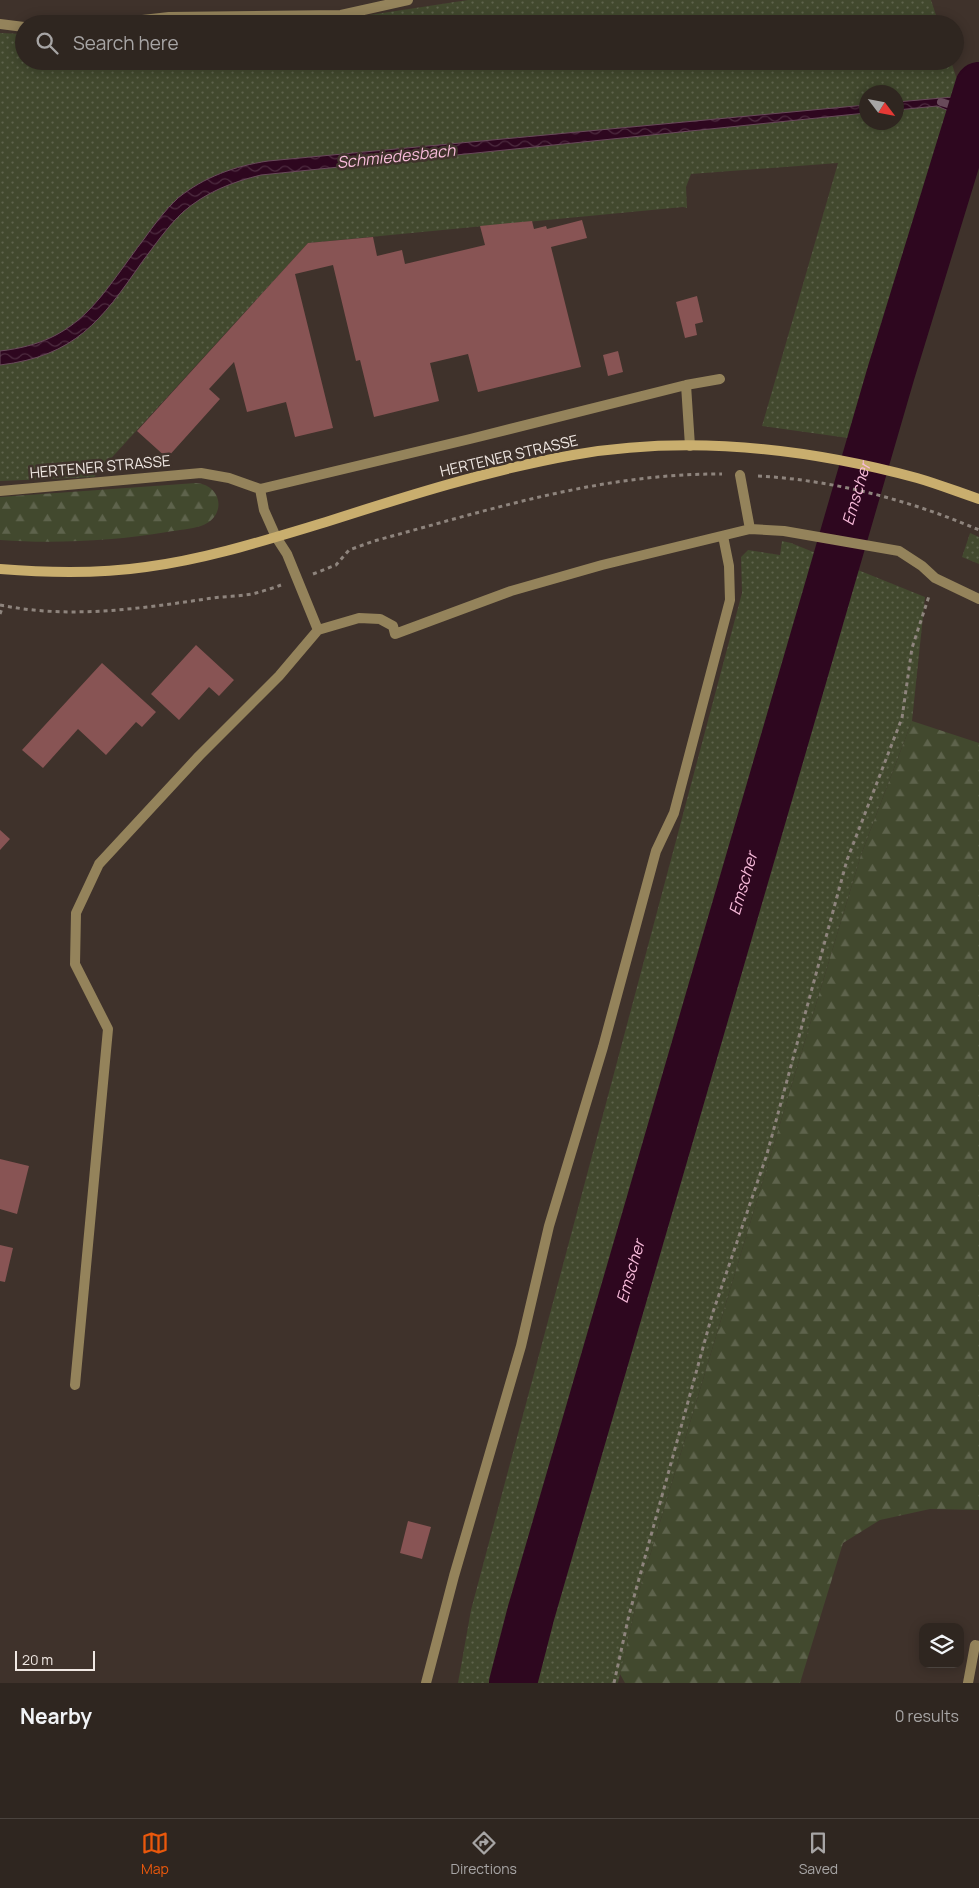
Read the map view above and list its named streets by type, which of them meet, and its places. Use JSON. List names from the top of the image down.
{
  "streets": {
    "main road": ["HERTENER STRASSE"]
  },
  "water": ["Schmiedesbach", "Emscher"],
  "scale_bar": "20 m",
  "north": "bottom right",
  "page": {
    "search": "Search here",
    "scale": "20 m",
    "heading": ["Nearby", "0 results"],
    "nav": ["Map", "Directions", "Saved"]
  }
}
